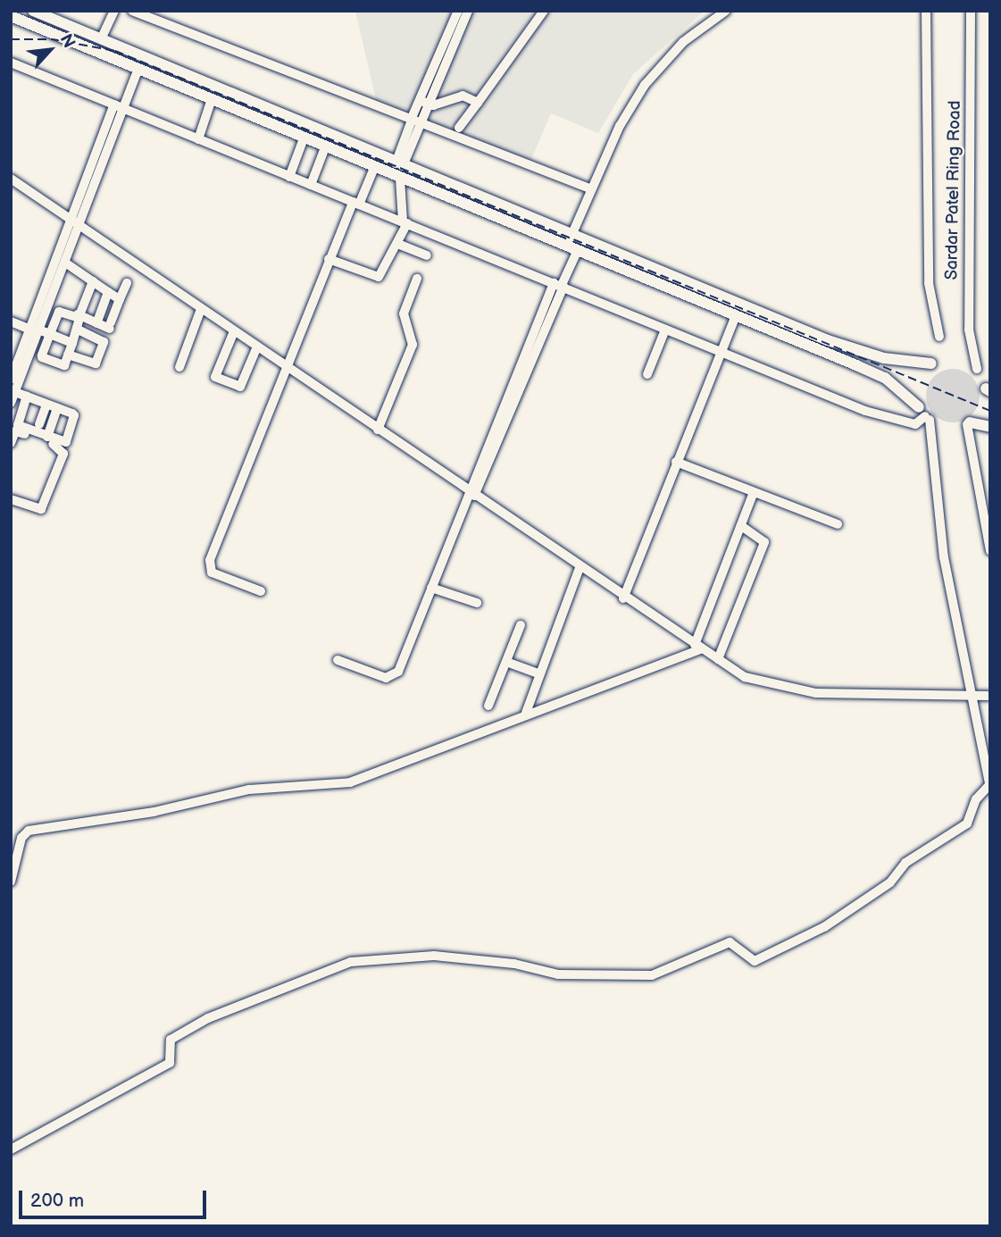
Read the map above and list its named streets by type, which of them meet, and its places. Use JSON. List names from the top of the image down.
{
  "streets": {
    "street": ["Sardar Patel Ring Road"]
  },
  "scale_bar": "200 m",
  "north": "top right"
}
